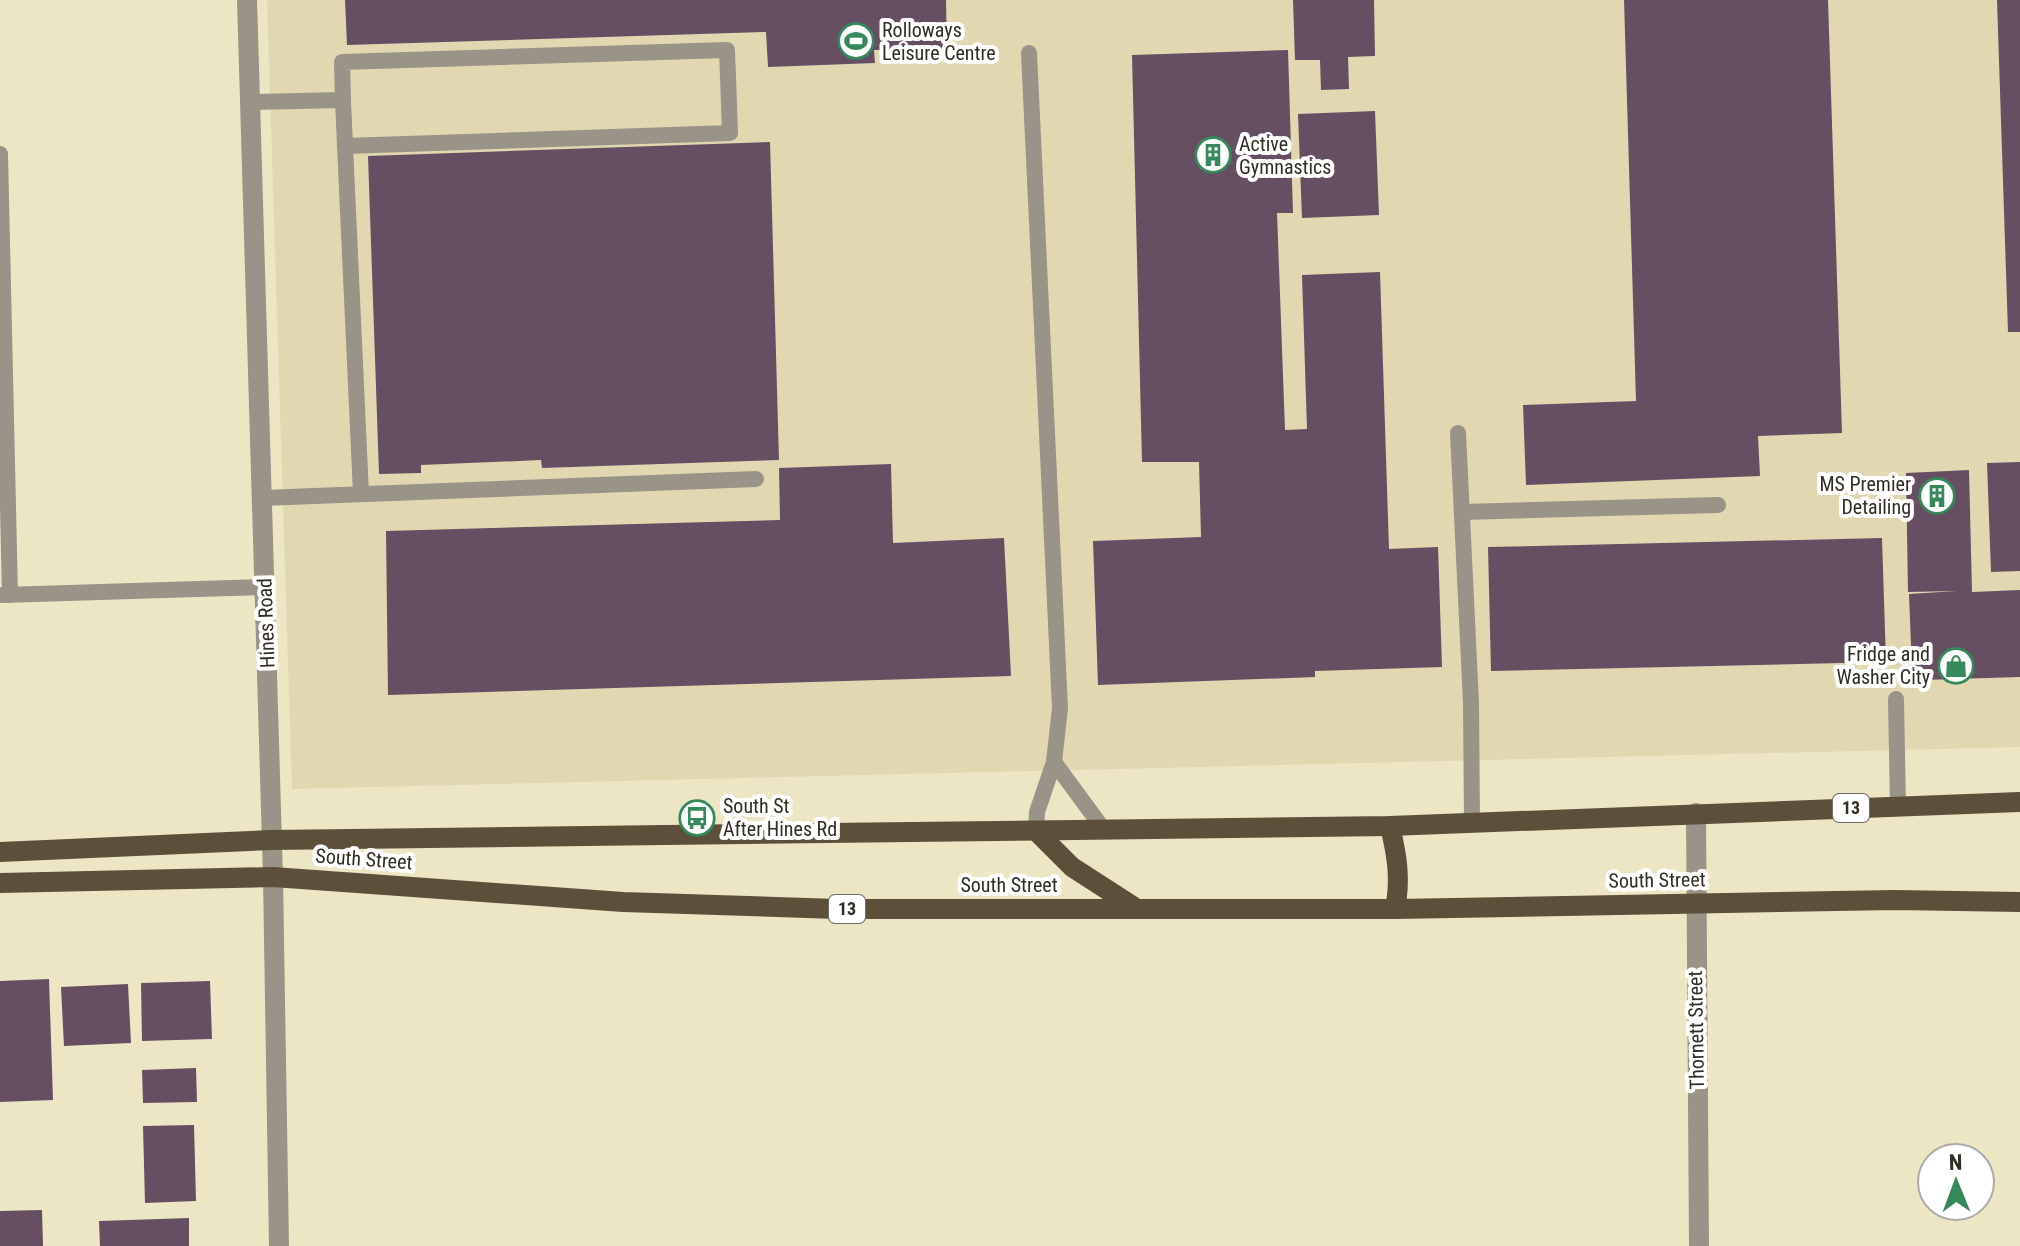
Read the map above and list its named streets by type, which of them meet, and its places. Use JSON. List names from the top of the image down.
{
  "streets": {
    "main road": ["13", "South Street"],
    "street": ["Hines Road", "Thornett Street"]
  },
  "crossings": [
    ["Hines Road", "South Street"],
    ["South Street", "Thornett Street"]
  ],
  "places": {
    "sports": ["Rolloways Leisure Centre"],
    "building": ["Active Gymnastics", "MS Premier Detailing"],
    "shop": ["Fridge and Washer City"],
    "bus stop": ["South St After Hines Rd"]
  },
  "north": "top"
}
